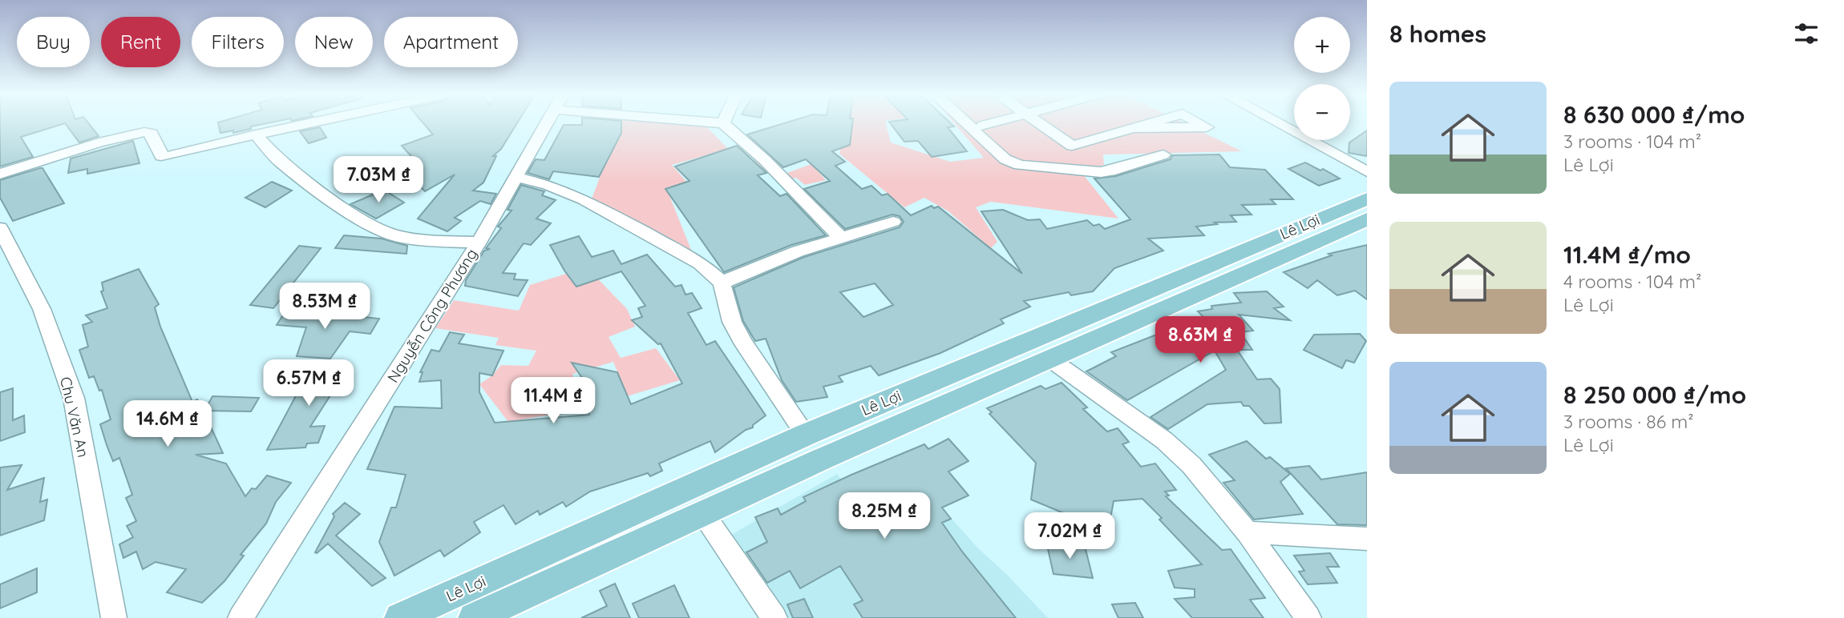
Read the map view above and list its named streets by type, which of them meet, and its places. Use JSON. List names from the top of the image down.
{
  "streets": {
    "main road": ["Lê Lợi"],
    "street": ["Nguyễn Công Phương", "Chu Văn An"]
  },
  "page": {
    "heading": "8 homes",
    "map_buttons": ["+", "−"],
    "chip": [
      "Buy",
      "Rent",
      "Filters",
      "New",
      "Apartment"
    ],
    "list": [
      {
        "name": "8 630 000 ₫/mo",
        "note": "3 rooms · 104 m² · Lê Lợi"
      },
      {
        "name": "11.4M ₫/mo",
        "note": "4 rooms · 104 m² · Lê Lợi"
      },
      {
        "name": "8 250 000 ₫/mo",
        "note": "3 rooms · 86 m² · Lê Lợi"
      }
    ],
    "price": [
      "7.03M ₫",
      "8.53M ₫",
      "8.63M ₫",
      "6.57M ₫",
      "11.4M ₫",
      "14.6M ₫",
      "8.25M ₫",
      "7.02M ₫"
    ]
  }
}
